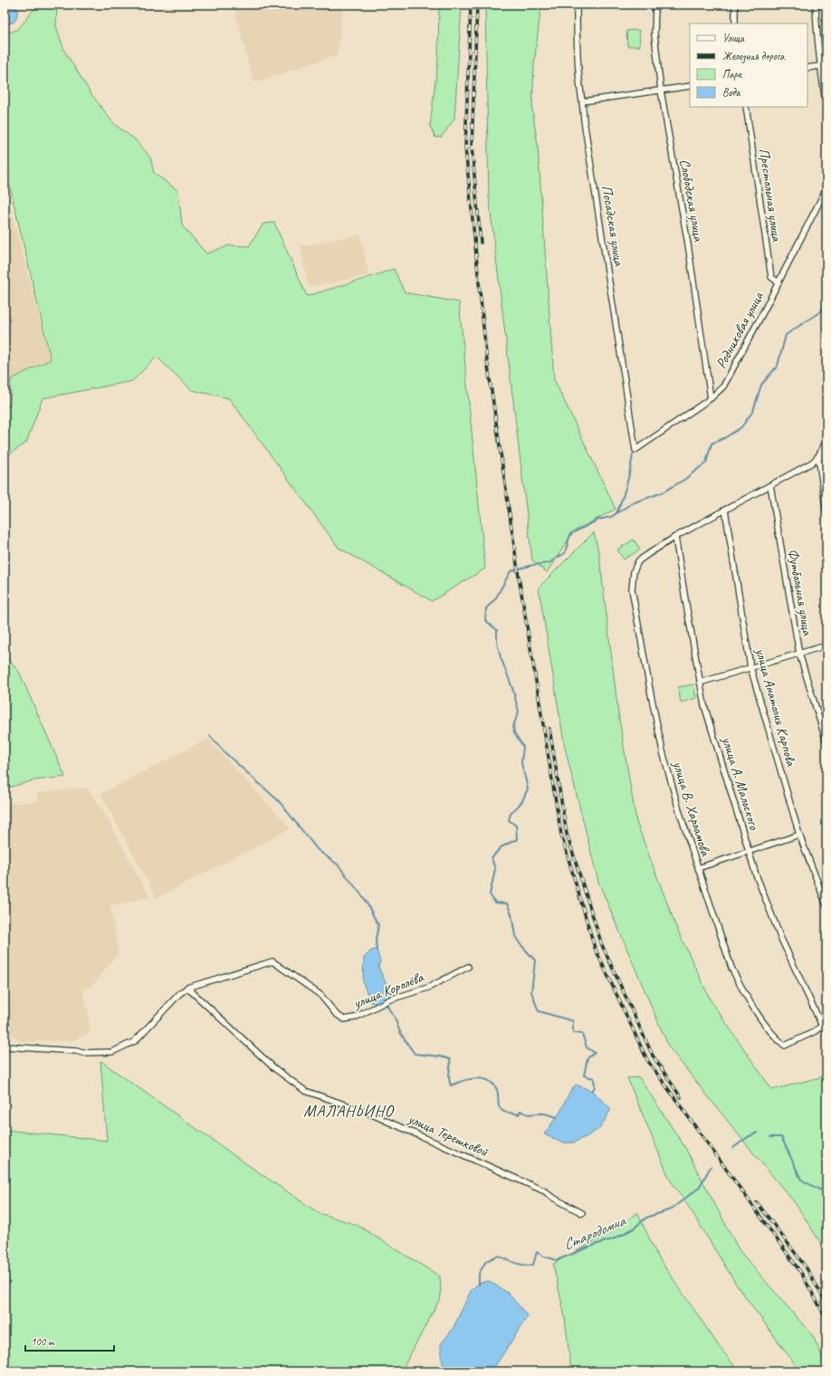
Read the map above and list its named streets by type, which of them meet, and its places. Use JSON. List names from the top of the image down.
{
  "streets": {
    "street": [
      "Престольная улица",
      "Слободская улица",
      "Посадская улица",
      "Родниковая улица",
      "Футбольная улица",
      "улица Анатолия Карпова",
      "улица А. Мальского",
      "улица В. Харламова",
      "улица Королёва",
      "улица Терешковой"
    ]
  },
  "crossings": [
    ["Престольная улица", "Родниковая улица"],
    ["Слободская улица", "Родниковая улица"],
    ["Посадская улица", "Родниковая улица"],
    ["Футбольная улица", "улица В. Харламова"],
    ["улица Анатолия Карпова", "улица В. Харламова"],
    ["улица А. Мальского", "улица В. Харламова"],
    ["улица Королёва", "улица Терешковой"]
  ],
  "districts": ["МАЛАНЬИНО"],
  "water": ["Стародомна"],
  "legend": [
    "Улица",
    "Железная дорога",
    "Парк",
    "Вода"
  ],
  "scale_bar": "100 m"
}
